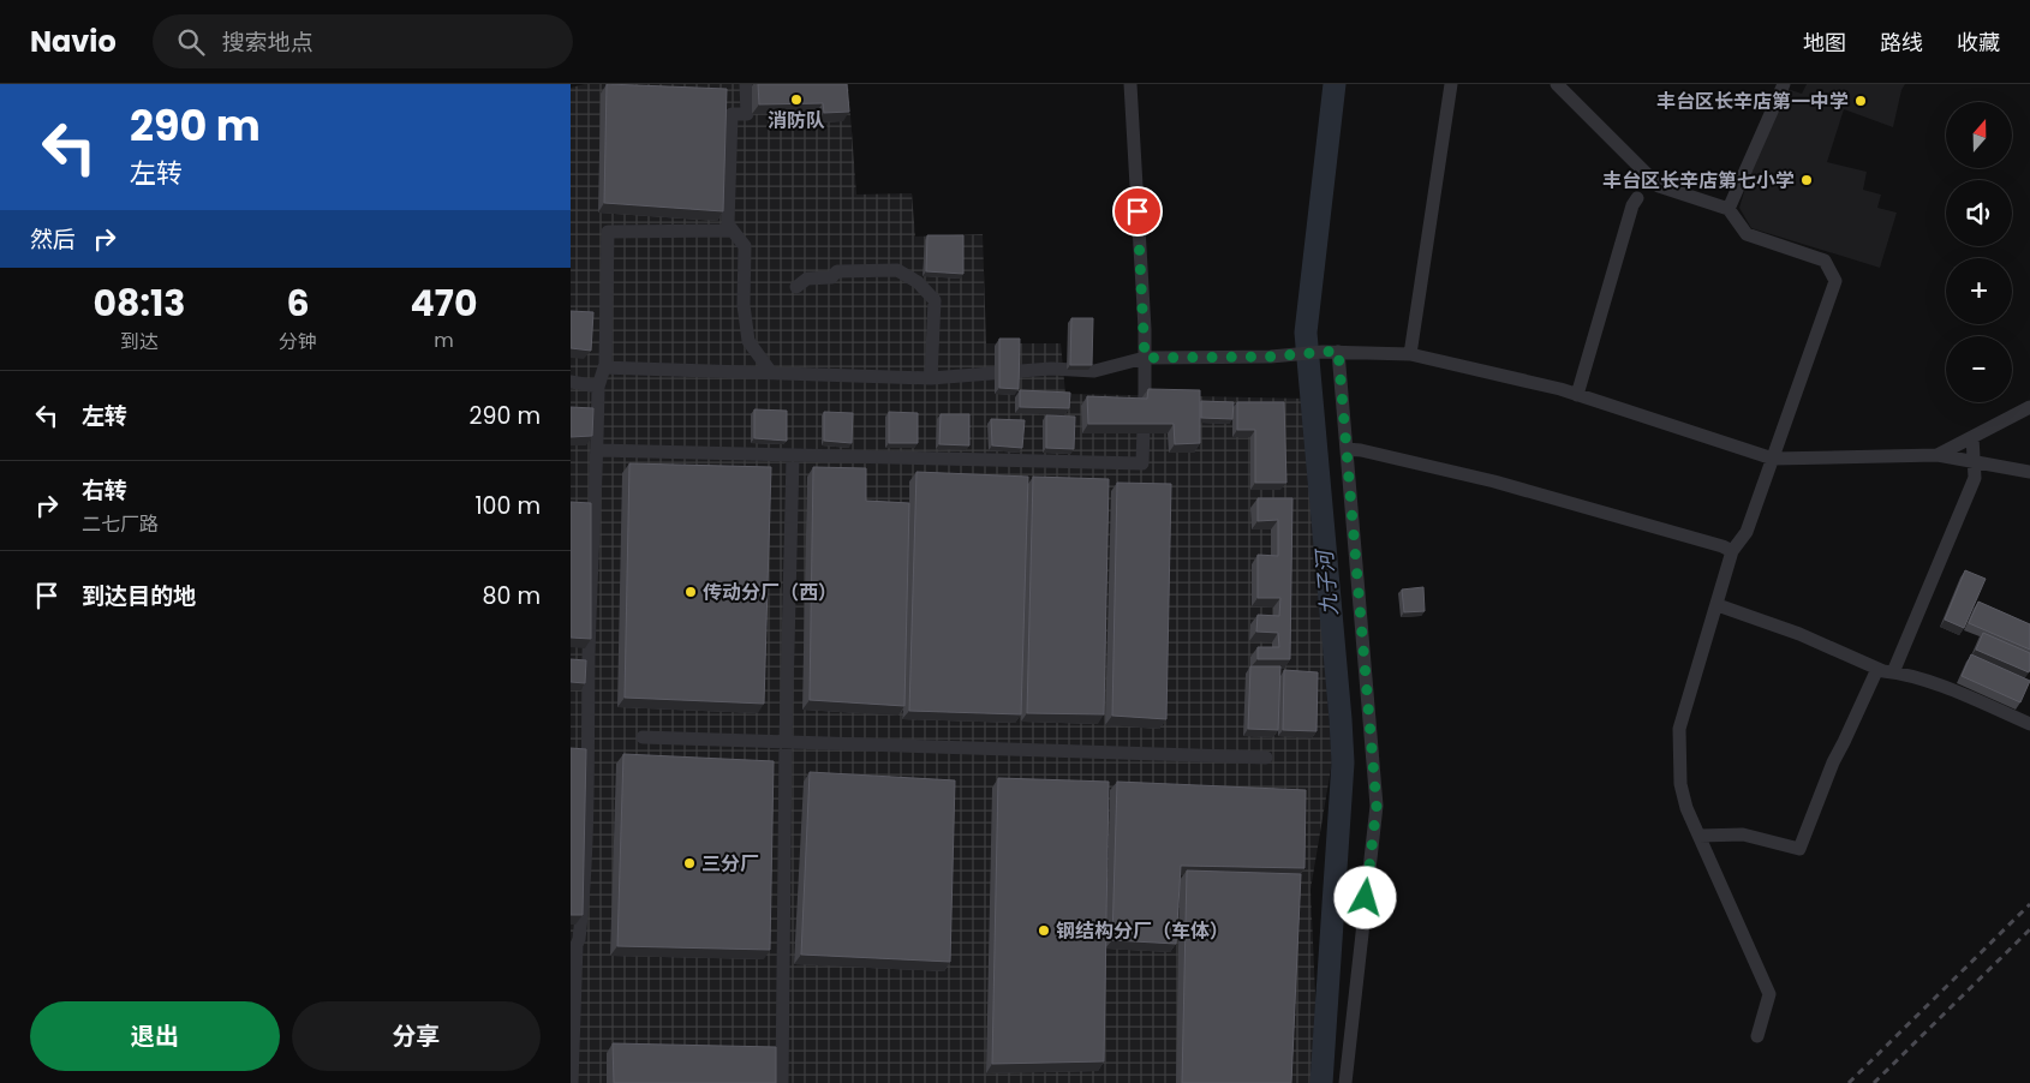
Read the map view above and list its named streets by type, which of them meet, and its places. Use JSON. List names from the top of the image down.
{
  "water": ["九子河"],
  "places": [
    "消防队",
    "丰台区长辛店第一中学",
    "丰台区长辛店第七小学",
    "传动分厂（西）",
    "三分厂",
    "钢结构分厂（车体）"
  ],
  "north": "top",
  "page": {
    "header": "Navio",
    "search": "搜索地点",
    "nav": ["地图", "路线", "收藏"],
    "turn": ["290 m", "左转"],
    "map_buttons": ["+", "−"],
    "then": "然后",
    "eta": [
      "08:13",
      "到达",
      "6",
      "分钟",
      "470",
      "m"
    ],
    "list": [
      {
        "name": "左转",
        "value": "290 m"
      },
      {
        "name": "右转",
        "note": "二七厂路",
        "value": "100 m"
      },
      {
        "name": "到达目的地",
        "value": "80 m"
      }
    ],
    "buttons": ["退出", "分享"]
  }
}
